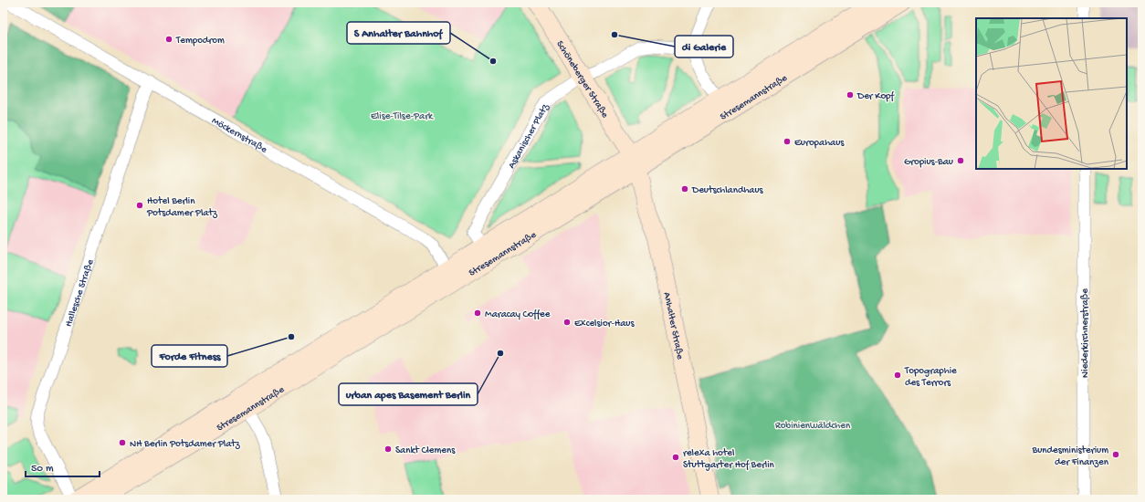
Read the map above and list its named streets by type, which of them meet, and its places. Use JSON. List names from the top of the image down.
{
  "streets": {
    "main road": ["Schöneberger Straße", "Stresemannstraße", "Anhalter Straße"],
    "street": [
      "Möckernstraße",
      "Askanischer Platz",
      "Hallesche Straße",
      "Niederkirchnerstraße"
    ]
  },
  "crossings": [
    ["Schöneberger Straße", "Stresemannstraße"],
    ["Schöneberger Straße", "Askanischer Platz"],
    ["Schöneberger Straße", "Anhalter Straße"],
    ["Stresemannstraße", "Möckernstraße"],
    ["Stresemannstraße", "Askanischer Platz"],
    ["Stresemannstraße", "Anhalter Straße"],
    ["Möckernstraße", "Hallesche Straße"]
  ],
  "parks": ["Elise-Tilse-Park", "Robinienwäldchen"],
  "places": [
    "di Galerie",
    "Tempodrom",
    "S Anhalter Bahnhof",
    "Der Kopf",
    "Europahaus",
    "Gropius-Bau",
    "Deutschlandhaus",
    "Hotel Berlin Potsdamer Platz",
    "Maracay Coffee",
    "Excelsior-Haus",
    "Forde Fitness",
    "urban apes Basement Berlin",
    "Topographie des Terrors",
    "NH Berlin Potsdamer Platz",
    "Sankt Clemens",
    "Bundesministerium der Finanzen",
    "relexa hotel Stuttgarter Hof Berlin"
  ],
  "scale_bar": "50 m"
}
